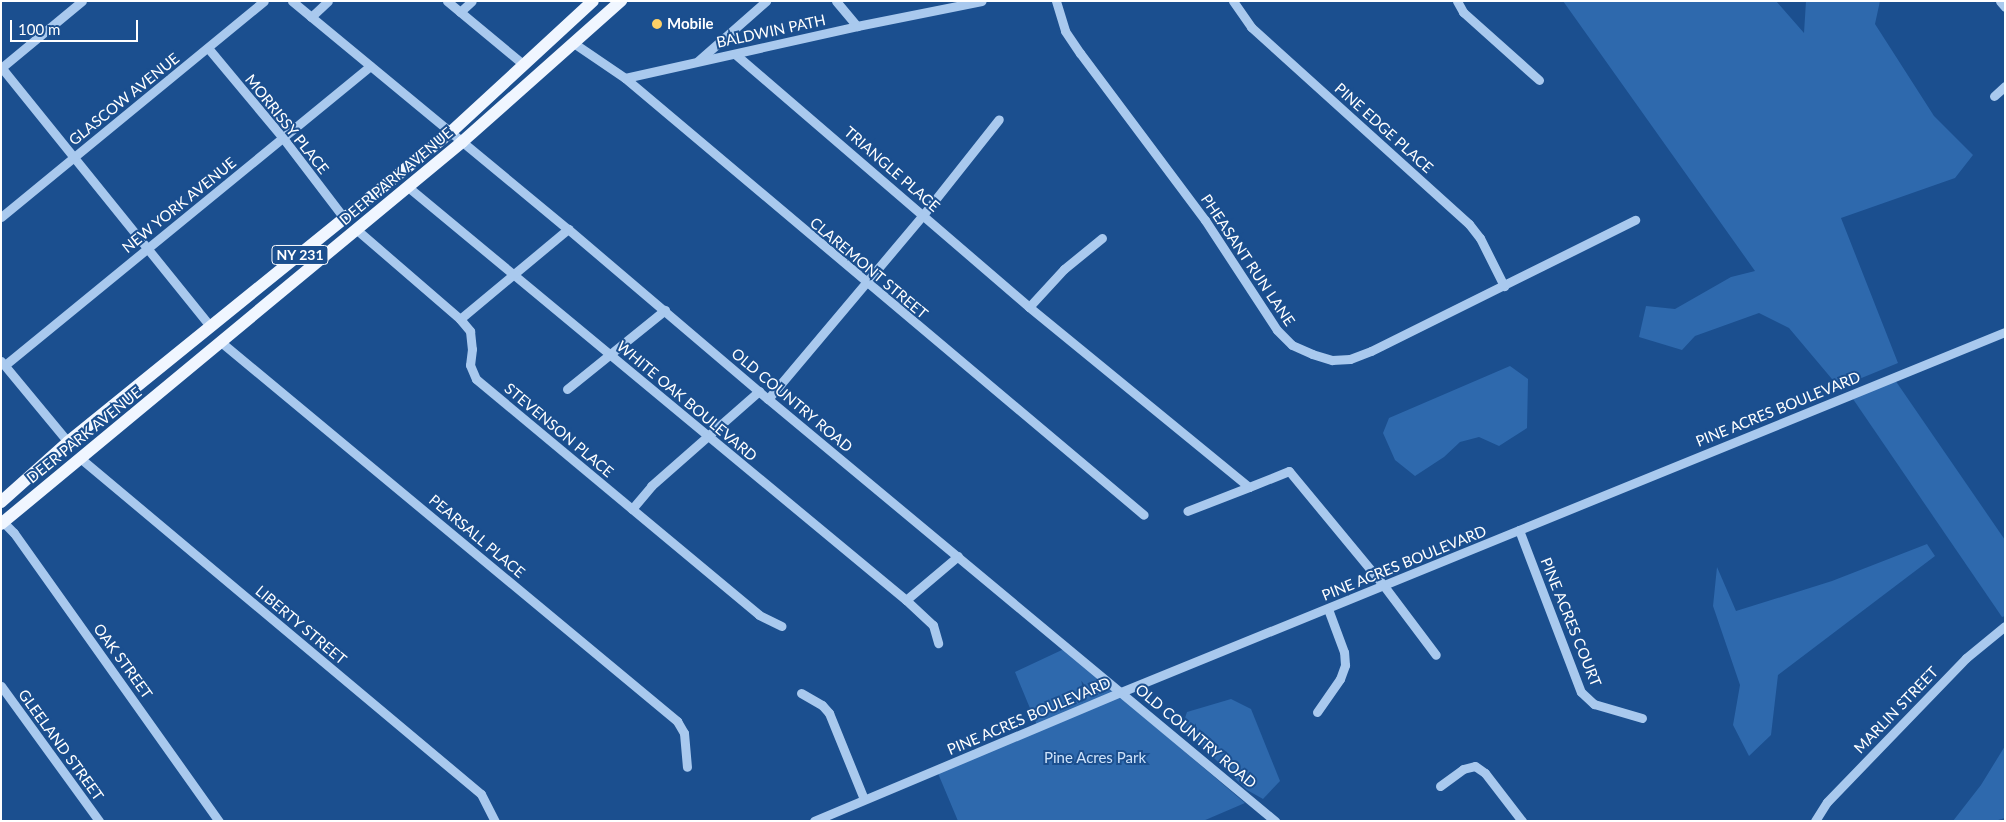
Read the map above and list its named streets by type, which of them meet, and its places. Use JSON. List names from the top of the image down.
{
  "streets": {
    "main road": ["DEER PARK AVENUE", "NY 231"],
    "street": [
      "BALDWIN PATH",
      "GLASCOW AVENUE",
      "MORRISSY PLACE",
      "PINE EDGE PLACE",
      "TRIANGLE PLACE",
      "NEW YORK AVENUE",
      "PHEASANT RUN LANE",
      "CLAREMONT STREET",
      "OLD COUNTRY ROAD",
      "WHITE OAK BOULEVARD",
      "PINE ACRES BOULEVARD",
      "STEVENSON PLACE",
      "PEARSALL PLACE",
      "PINE ACRES COURT",
      "LIBERTY STREET",
      "OAK STREET",
      "MARLIN STREET",
      "GLEELAND STREET"
    ]
  },
  "crossings": [
    ["BALDWIN PATH", "TRIANGLE PLACE"],
    ["BALDWIN PATH", "CLAREMONT STREET"],
    ["GLASCOW AVENUE", "MORRISSY PLACE"],
    ["MORRISSY PLACE", "DEER PARK AVENUE"],
    ["MORRISSY PLACE", "NEW YORK AVENUE"],
    ["PINE EDGE PLACE", "PHEASANT RUN LANE"],
    ["DEER PARK AVENUE", "CLAREMONT STREET"],
    ["DEER PARK AVENUE", "OLD COUNTRY ROAD"],
    ["DEER PARK AVENUE", "WHITE OAK BOULEVARD"],
    ["DEER PARK AVENUE", "STEVENSON PLACE"],
    ["DEER PARK AVENUE", "PEARSALL PLACE"],
    ["DEER PARK AVENUE", "LIBERTY STREET"],
    ["DEER PARK AVENUE", "OAK STREET"],
    ["NEW YORK AVENUE", "OLD COUNTRY ROAD"],
    ["OLD COUNTRY ROAD", "PINE ACRES BOULEVARD"],
    ["PINE ACRES BOULEVARD", "PINE ACRES COURT"]
  ],
  "parks": ["Pine Acres Park"],
  "places": ["Mobile"],
  "scale_bar": "100 m"
}
